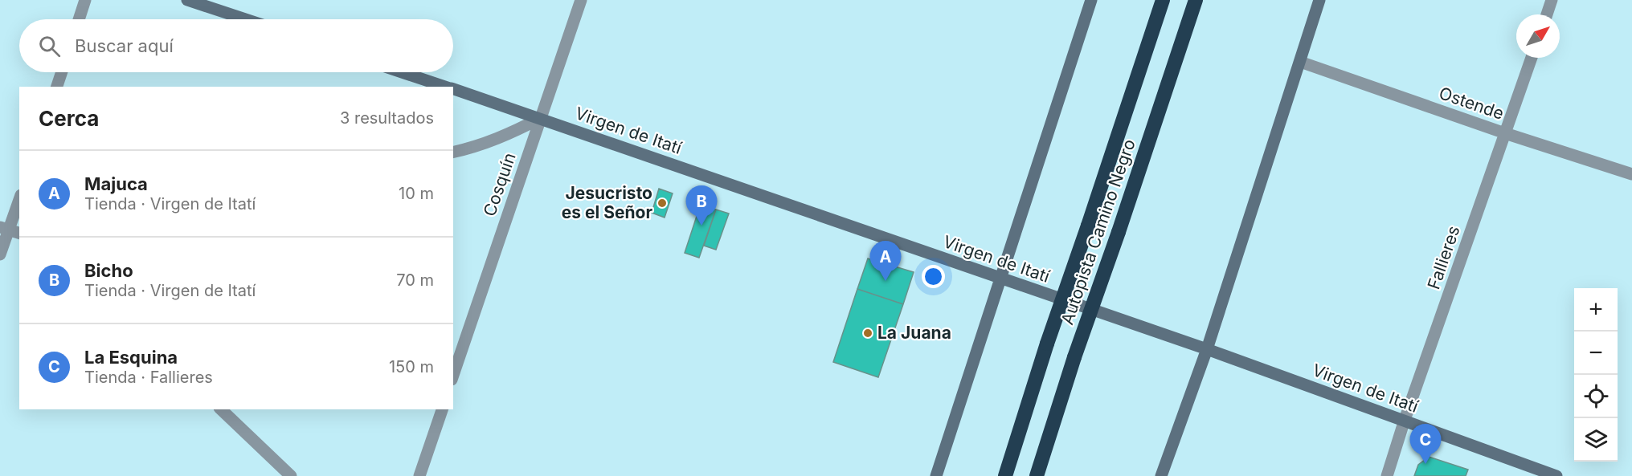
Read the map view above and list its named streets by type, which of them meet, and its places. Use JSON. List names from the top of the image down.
{
  "streets": {
    "highway": ["Autopista Camino Negro"],
    "street": [
      "Ostende",
      "Virgen de Itatí",
      "Cosquín",
      "Fallieres"
    ]
  },
  "crossings": [
    ["Ostende", "Fallieres"],
    ["Virgen de Itatí", "Cosquín"],
    ["Virgen de Itatí", "Fallieres"]
  ],
  "places": ["Jesucristo es el Señor", "La Juana"],
  "north": "top right",
  "page": {
    "search": "Buscar aquí",
    "heading": ["Cerca", "3 resultados"],
    "list": [
      {
        "mark": "A",
        "name": "Majuca",
        "note": "Tienda · Virgen de Itatí",
        "value": "10 m"
      },
      {
        "mark": "B",
        "name": "Bicho",
        "note": "Tienda · Virgen de Itatí",
        "value": "70 m"
      },
      {
        "mark": "C",
        "name": "La Esquina",
        "note": "Tienda · Fallieres",
        "value": "150 m"
      }
    ],
    "pins": ["B", "A", "C"],
    "map_buttons": ["+", "−"]
  }
}
